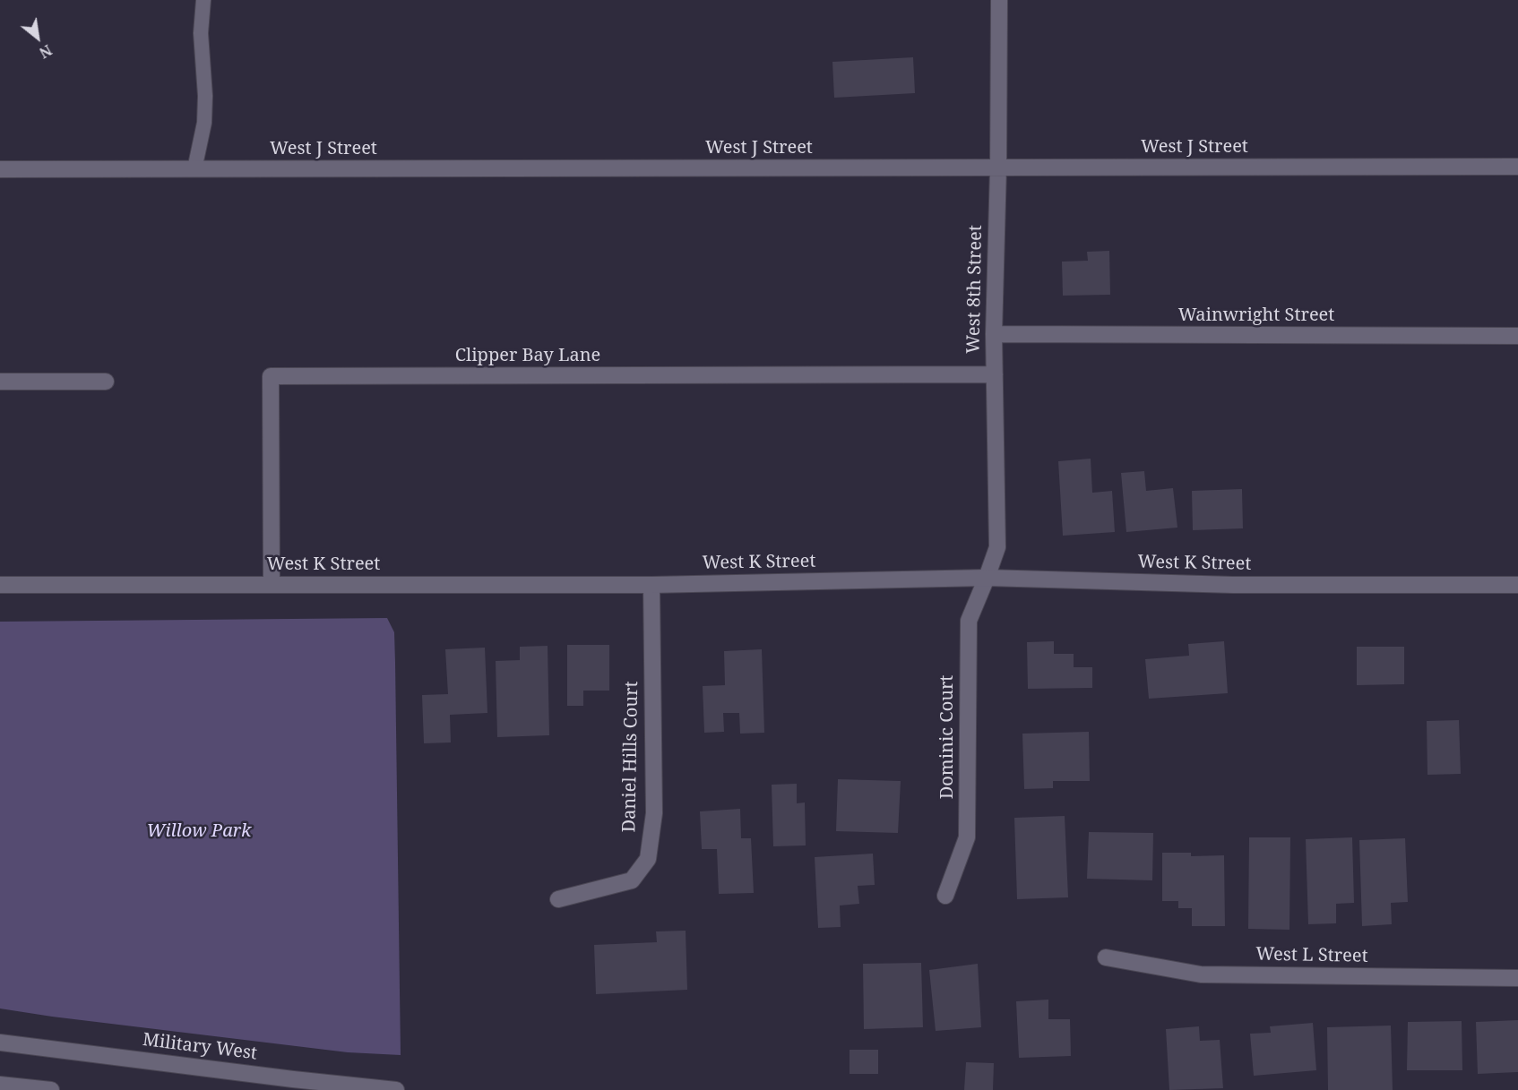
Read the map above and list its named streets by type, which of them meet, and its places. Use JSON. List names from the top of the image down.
{
  "streets": {
    "street": [
      "West J Street",
      "West 8th Street",
      "Wainwright Street",
      "Clipper Bay Lane",
      "West K Street",
      "Dominic Court",
      "Daniel Hills Court",
      "West L Street",
      "Military West"
    ]
  },
  "crossings": [
    ["West J Street", "West 8th Street"],
    ["West 8th Street", "Wainwright Street"],
    ["West 8th Street", "Clipper Bay Lane"],
    ["West 8th Street", "West K Street"],
    ["West 8th Street", "Dominic Court"],
    ["Clipper Bay Lane", "West K Street"],
    ["West K Street", "Dominic Court"],
    ["West K Street", "Daniel Hills Court"]
  ],
  "parks": ["Willow Park"],
  "north": "bottom right"
}
